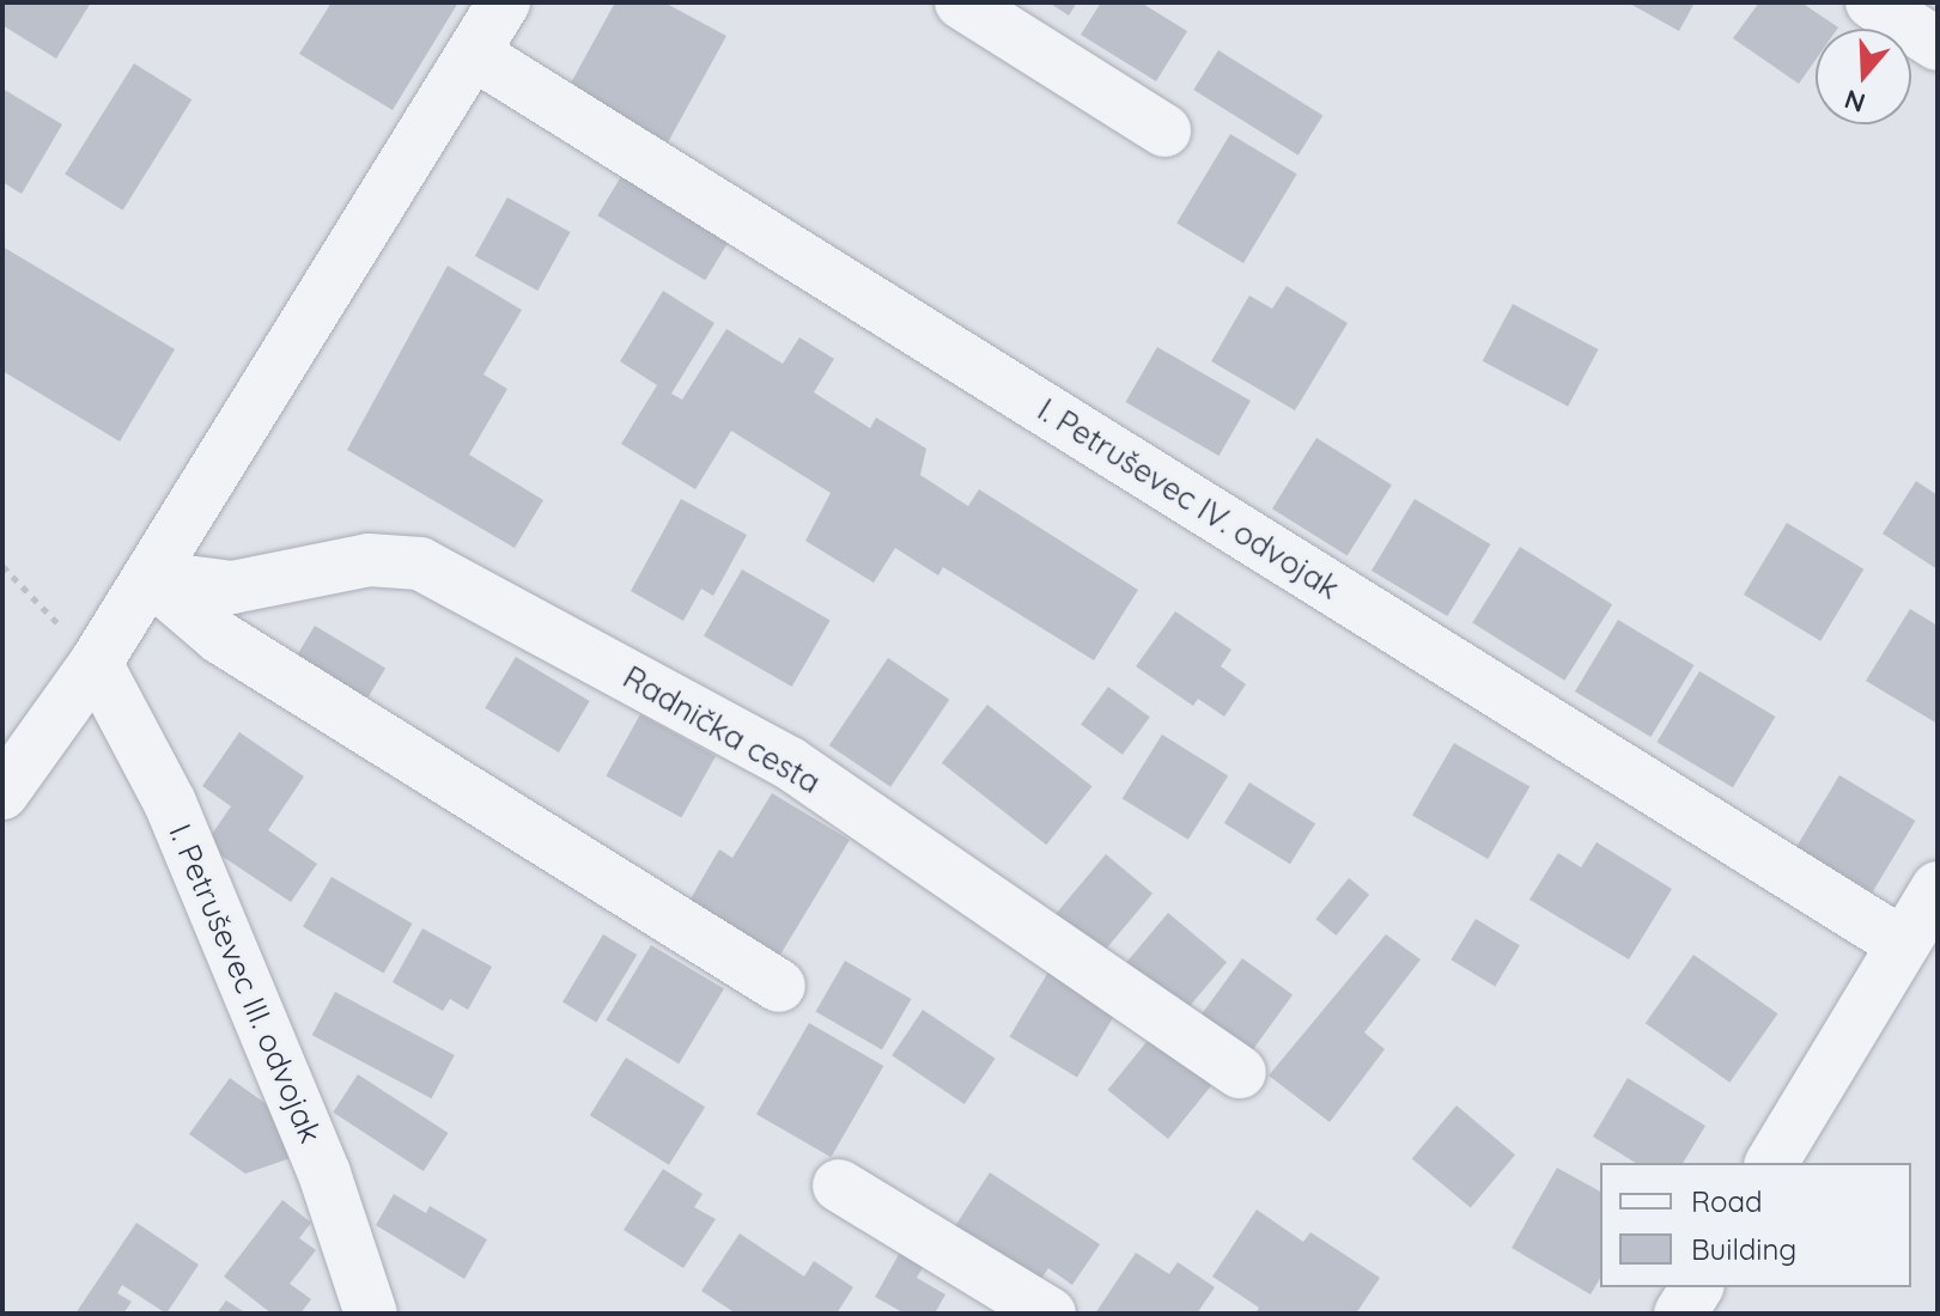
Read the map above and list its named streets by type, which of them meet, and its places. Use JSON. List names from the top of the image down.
{
  "streets": {
    "street": ["I. Petruševec IV. odvojak", "Radnička cesta", "I. Petruševec III. odvojak"]
  },
  "legend": ["Road", "Building"],
  "north": "bottom"
}
